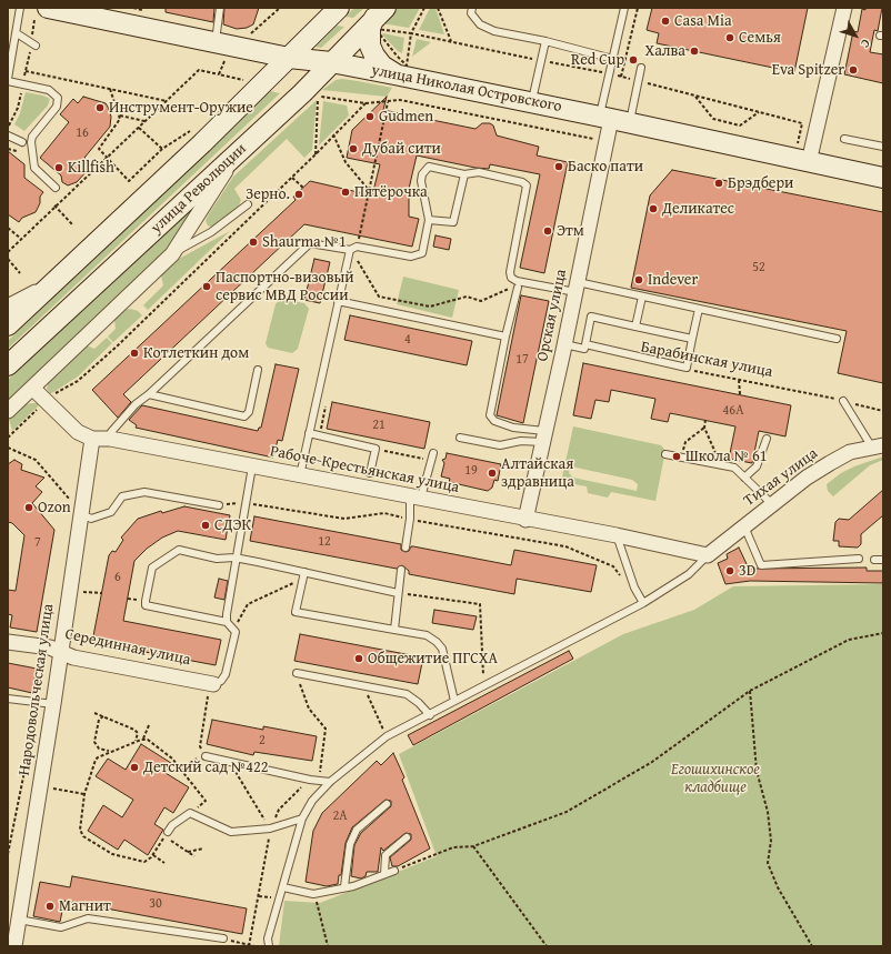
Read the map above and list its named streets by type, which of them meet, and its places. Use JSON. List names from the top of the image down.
{
  "streets": {
    "main road": ["улица Николая Островского", "улица Революции"],
    "street": [
      "Орская улица",
      "Рабоче-Крестьянская улица",
      "Тихая улица",
      "Серединная улица",
      "Народовольческая улица"
    ],
    "path": ["Барабинская улица"]
  },
  "crossings": [
    ["улица Николая Островского", "улица Революции"],
    ["улица Николая Островского", "Орская улица"],
    ["Орская улица", "Рабоче-Крестьянская улица"],
    ["Рабоче-Крестьянская улица", "Тихая улица"],
    ["Рабоче-Крестьянская улица", "Народовольческая улица"],
    ["Серединная улица", "Народовольческая улица"]
  ],
  "parks": ["Егошихинское кладбище"],
  "places": [
    "Casa Mia",
    "Семья",
    "Халва",
    "Red Cup",
    "Eva Spitzer",
    "Инструмент-Оружие",
    "Gudmen",
    "Дубай сити",
    "Баско пати",
    "Killfish",
    "Брэдбери",
    "Пятёрочка",
    "Зерно.",
    "Деликатес",
    "Этм",
    "Shaurma №1",
    "Indever",
    "Паспортно-визовый сервис МВД России",
    "Котлеткин дом",
    "Школа № 61",
    "Алтайская здравница",
    "Ozon",
    "СДЭК",
    "3D",
    "Общежитие ПГСХА",
    "Детский сад №422",
    "Магнит"
  ],
  "house_numbers": [
    "16",
    "52",
    "4",
    "17",
    "46А",
    "21",
    "19",
    "12",
    "7",
    "6",
    "2",
    "2А",
    "30"
  ],
  "north": "bottom right"
}
